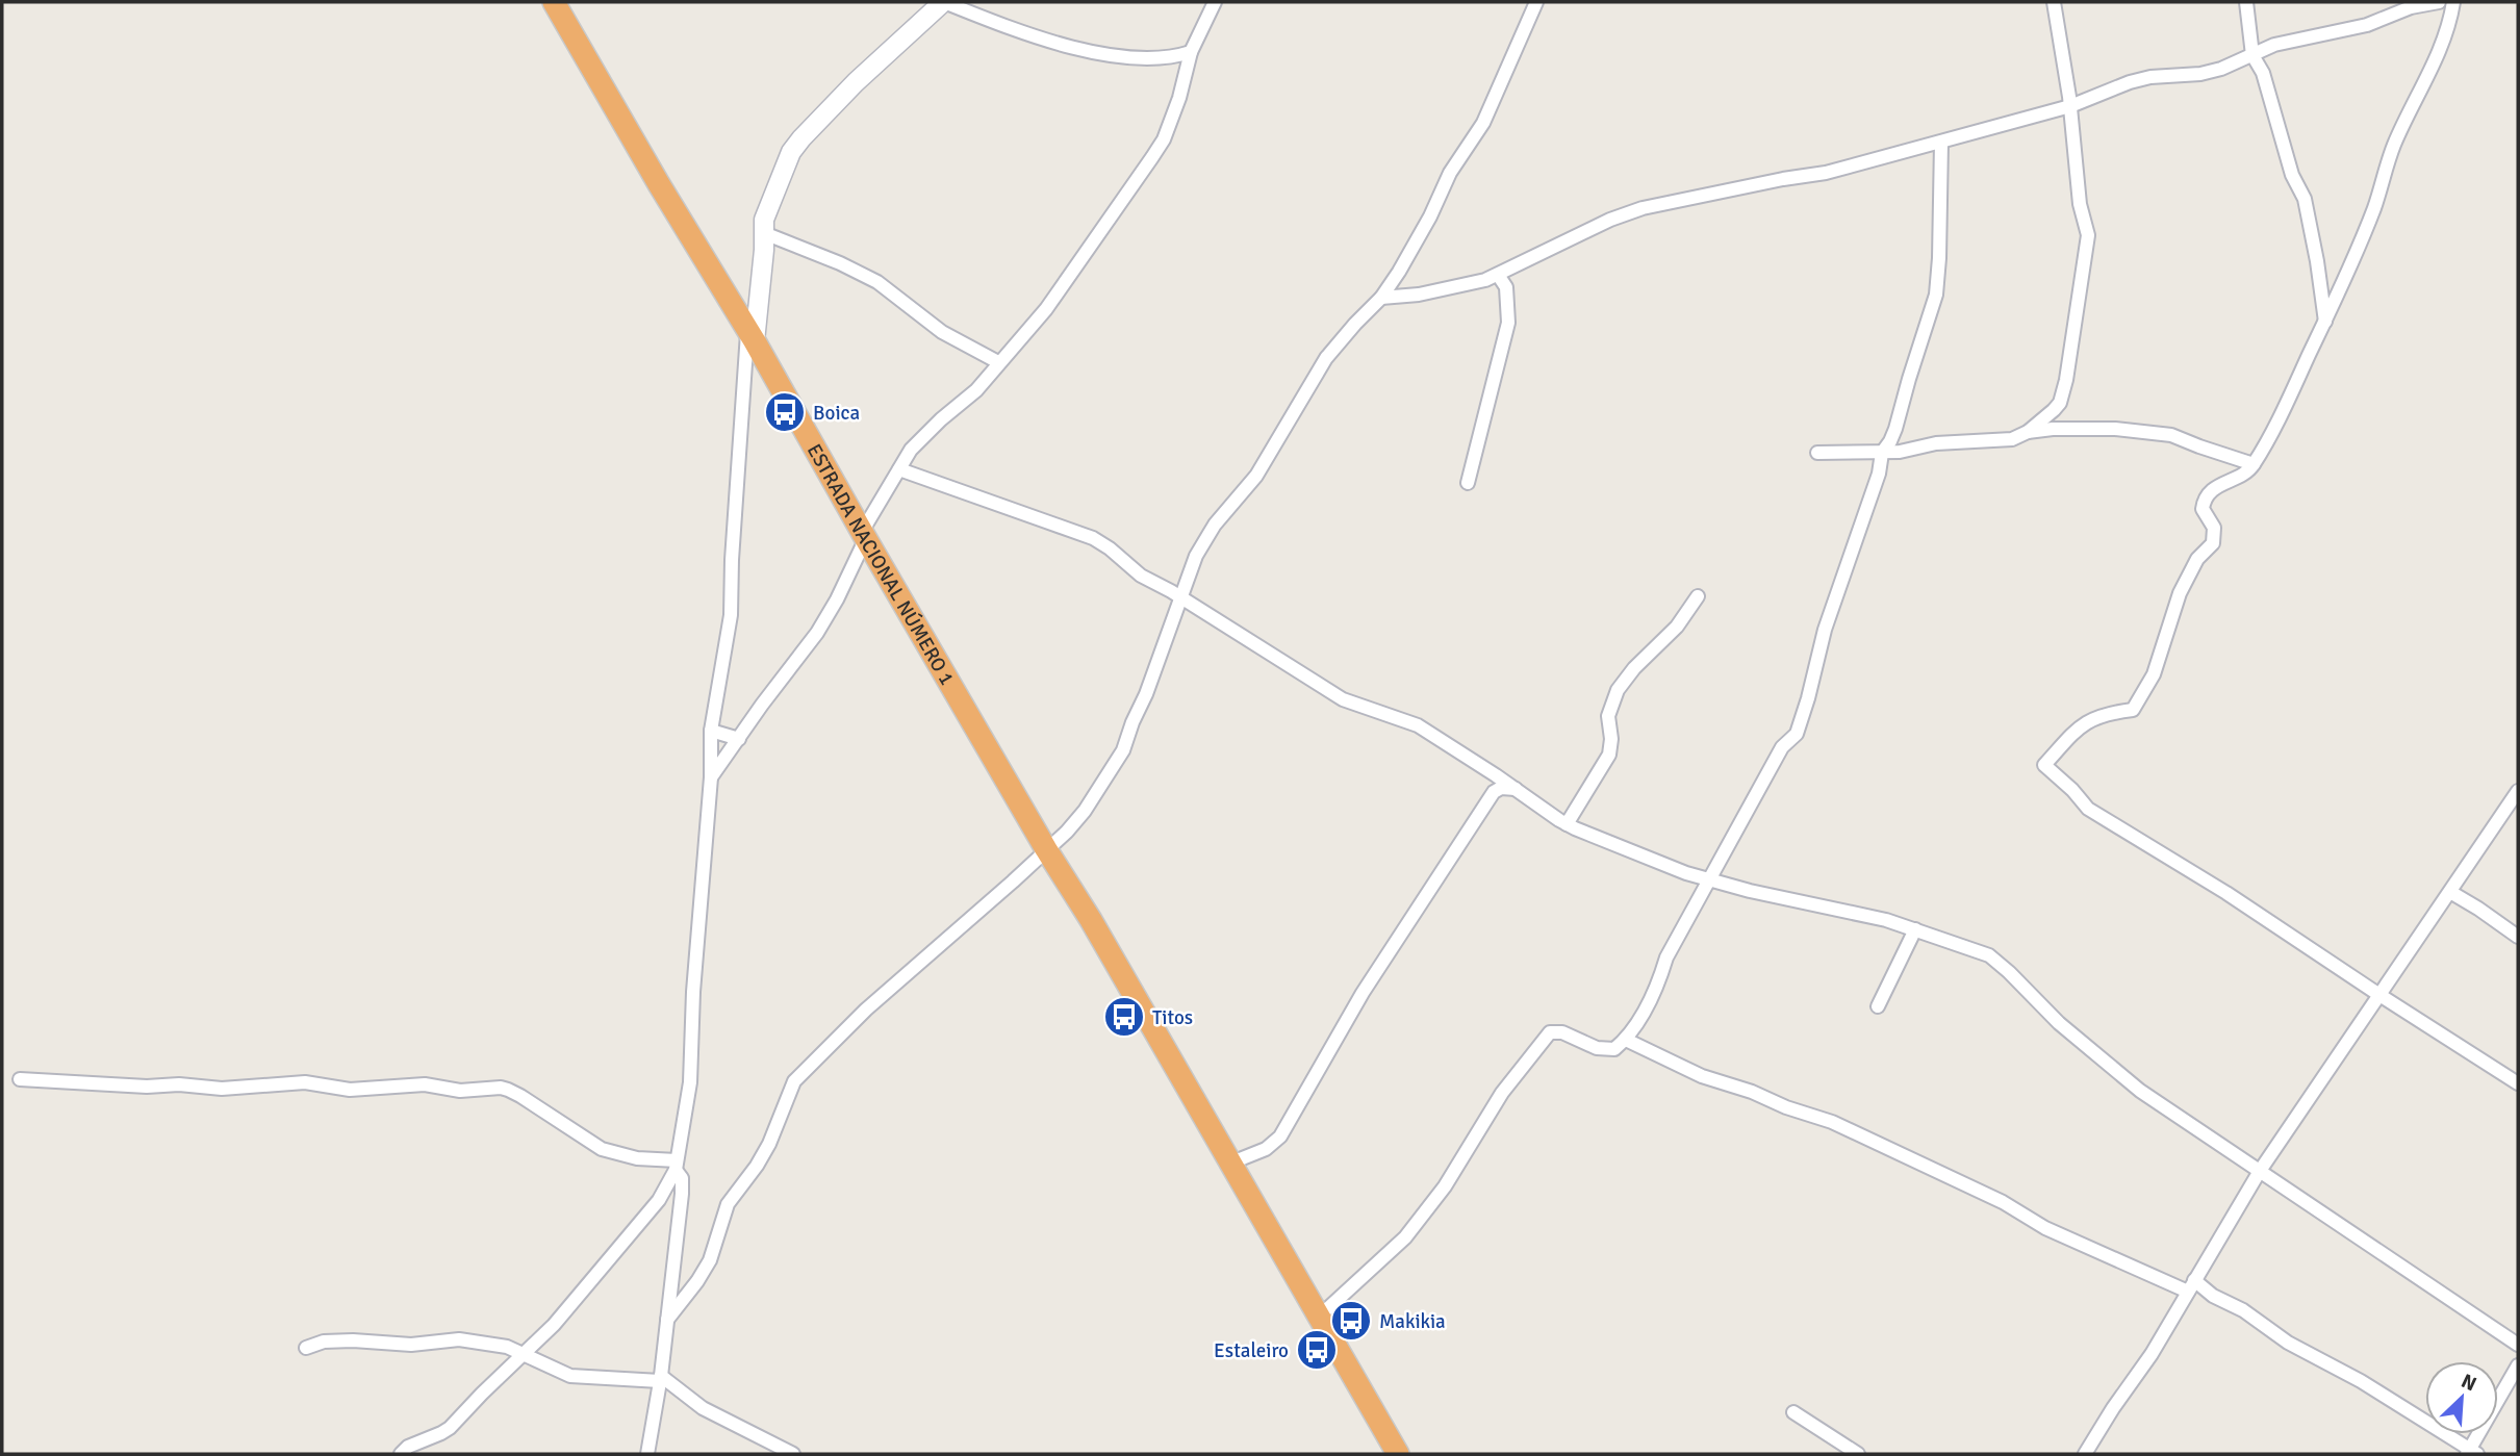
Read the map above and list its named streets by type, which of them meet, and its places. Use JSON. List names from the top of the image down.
{
  "streets": {
    "highway": ["ESTRADA NACIONAL NÚMERO 1"]
  },
  "places": {
    "bus stop": [
      "Boica",
      "Titos",
      "Makikia",
      "Estaleiro"
    ]
  },
  "north": "top right"
}
